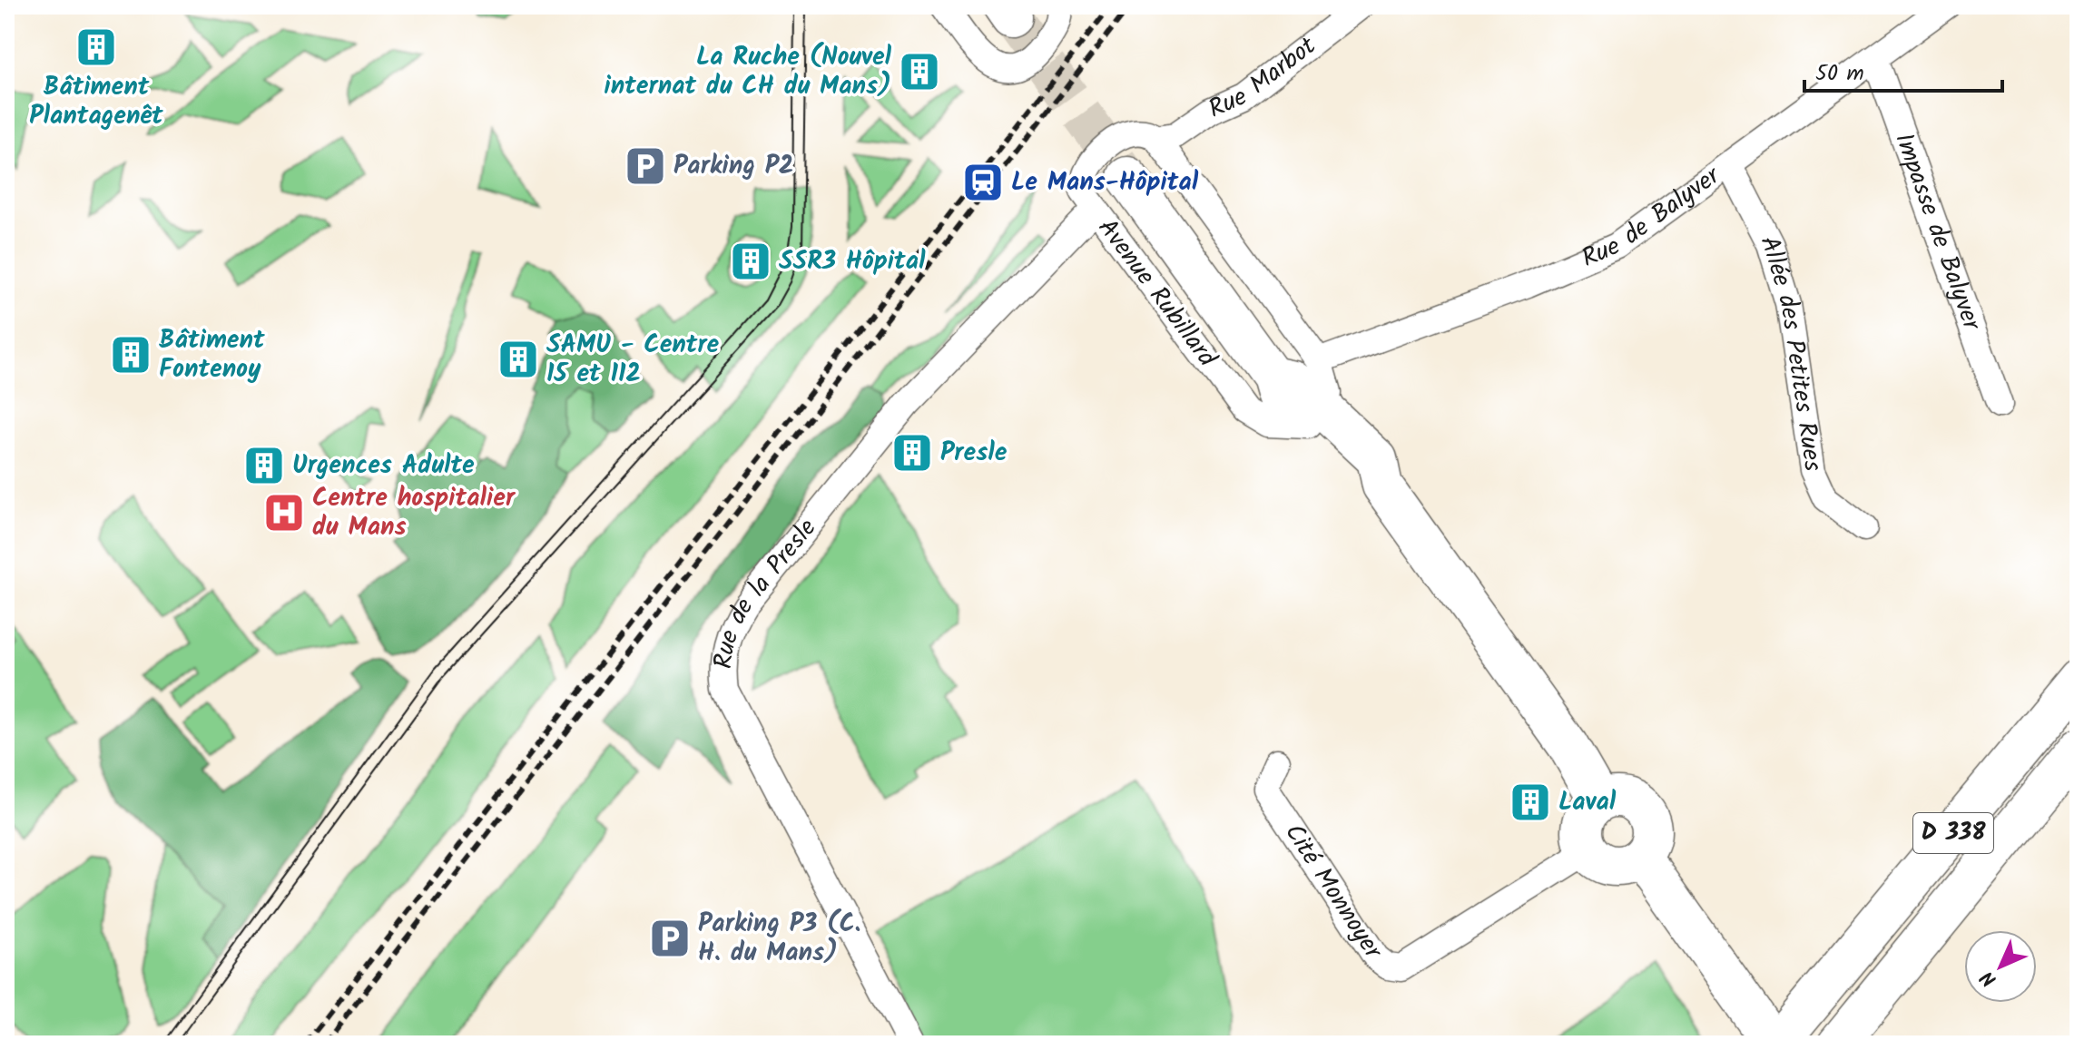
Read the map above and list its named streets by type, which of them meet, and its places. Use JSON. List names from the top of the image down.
{
  "streets": {
    "main road": ["Avenue Rubillard", "D 338"],
    "street": [
      "Rue Marbot",
      "Rue de Balyver",
      "Impasse de Balyver",
      "Allée des Petites Rues",
      "Rue de la Presle",
      "Cité Monnoyer"
    ]
  },
  "crossings": [
    ["Rue Marbot", "Avenue Rubillard"],
    ["Rue de Balyver", "Impasse de Balyver"],
    ["Rue de Balyver", "Allée des Petites Rues"],
    ["Avenue Rubillard", "Rue de la Presle"],
    ["Avenue Rubillard", "Cité Monnoyer"]
  ],
  "places": {
    "building": [
      "Bâtiment Plantagenêt",
      "La Ruche (Nouvel internat du CH du Mans)",
      "SSR3 Hôpital",
      "Bâtiment Fontenoy",
      "SAMU - Centre 15 et 112",
      "Presle",
      "Urgences Adulte",
      "Laval"
    ],
    "parking": ["Parking P2", "Parking P3 (C. H. du Mans)"],
    "station": ["Le Mans-Hôpital"],
    "hospital": ["Centre hospitalier du Mans"]
  },
  "scale_bar": "50 m",
  "north": "bottom left"
}
